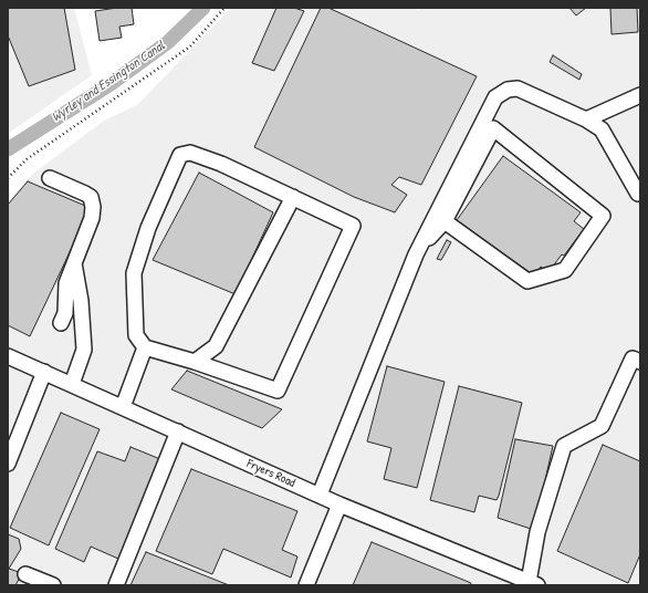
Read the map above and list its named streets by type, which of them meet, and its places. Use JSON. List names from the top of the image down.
{
  "streets": {
    "street": ["Fryers Road"]
  },
  "water": ["Wyrley and Essington Canal"]
}
